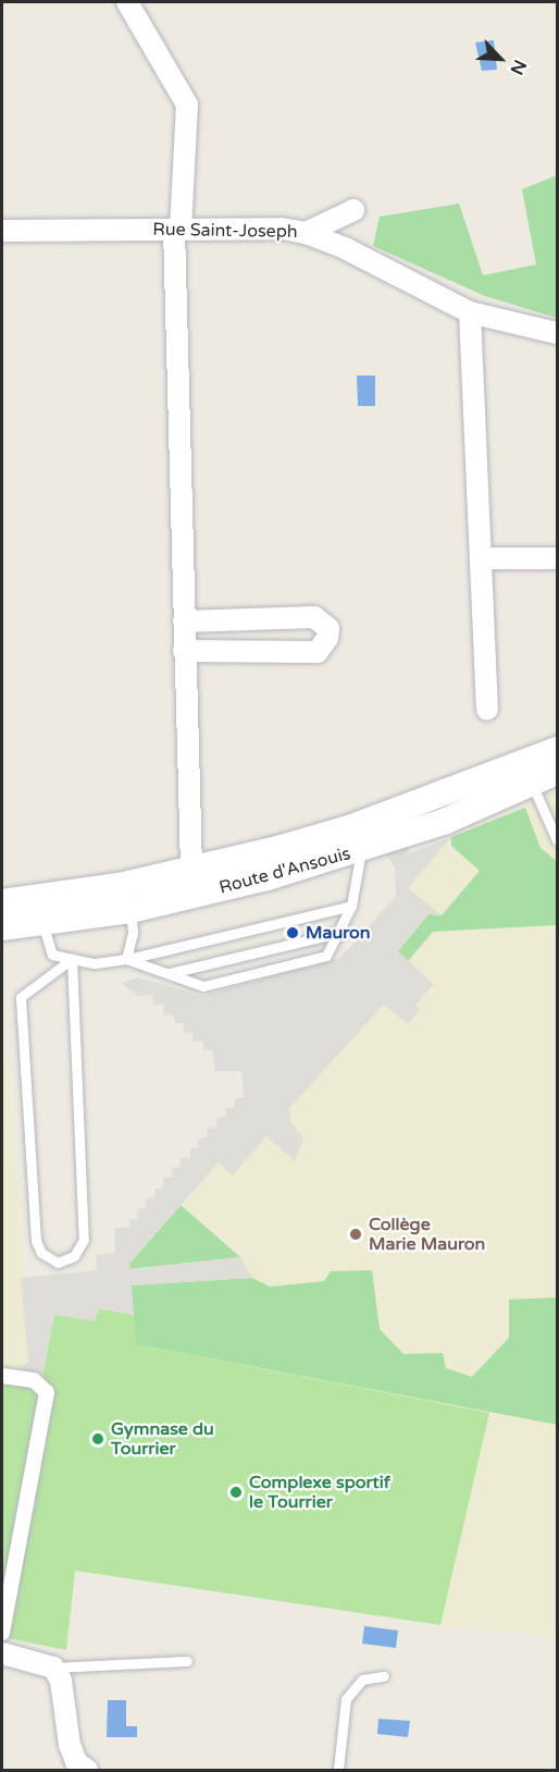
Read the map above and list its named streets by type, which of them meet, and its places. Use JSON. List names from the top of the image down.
{
  "streets": {
    "street": ["Rue Saint-Joseph", "Route d'Ansouis"]
  },
  "places": [
    "Mauron",
    "Collège Marie Mauron",
    "Gymnase du Tourrier",
    "Complexe sportif le Tourrier"
  ],
  "north": "bottom right"
}
